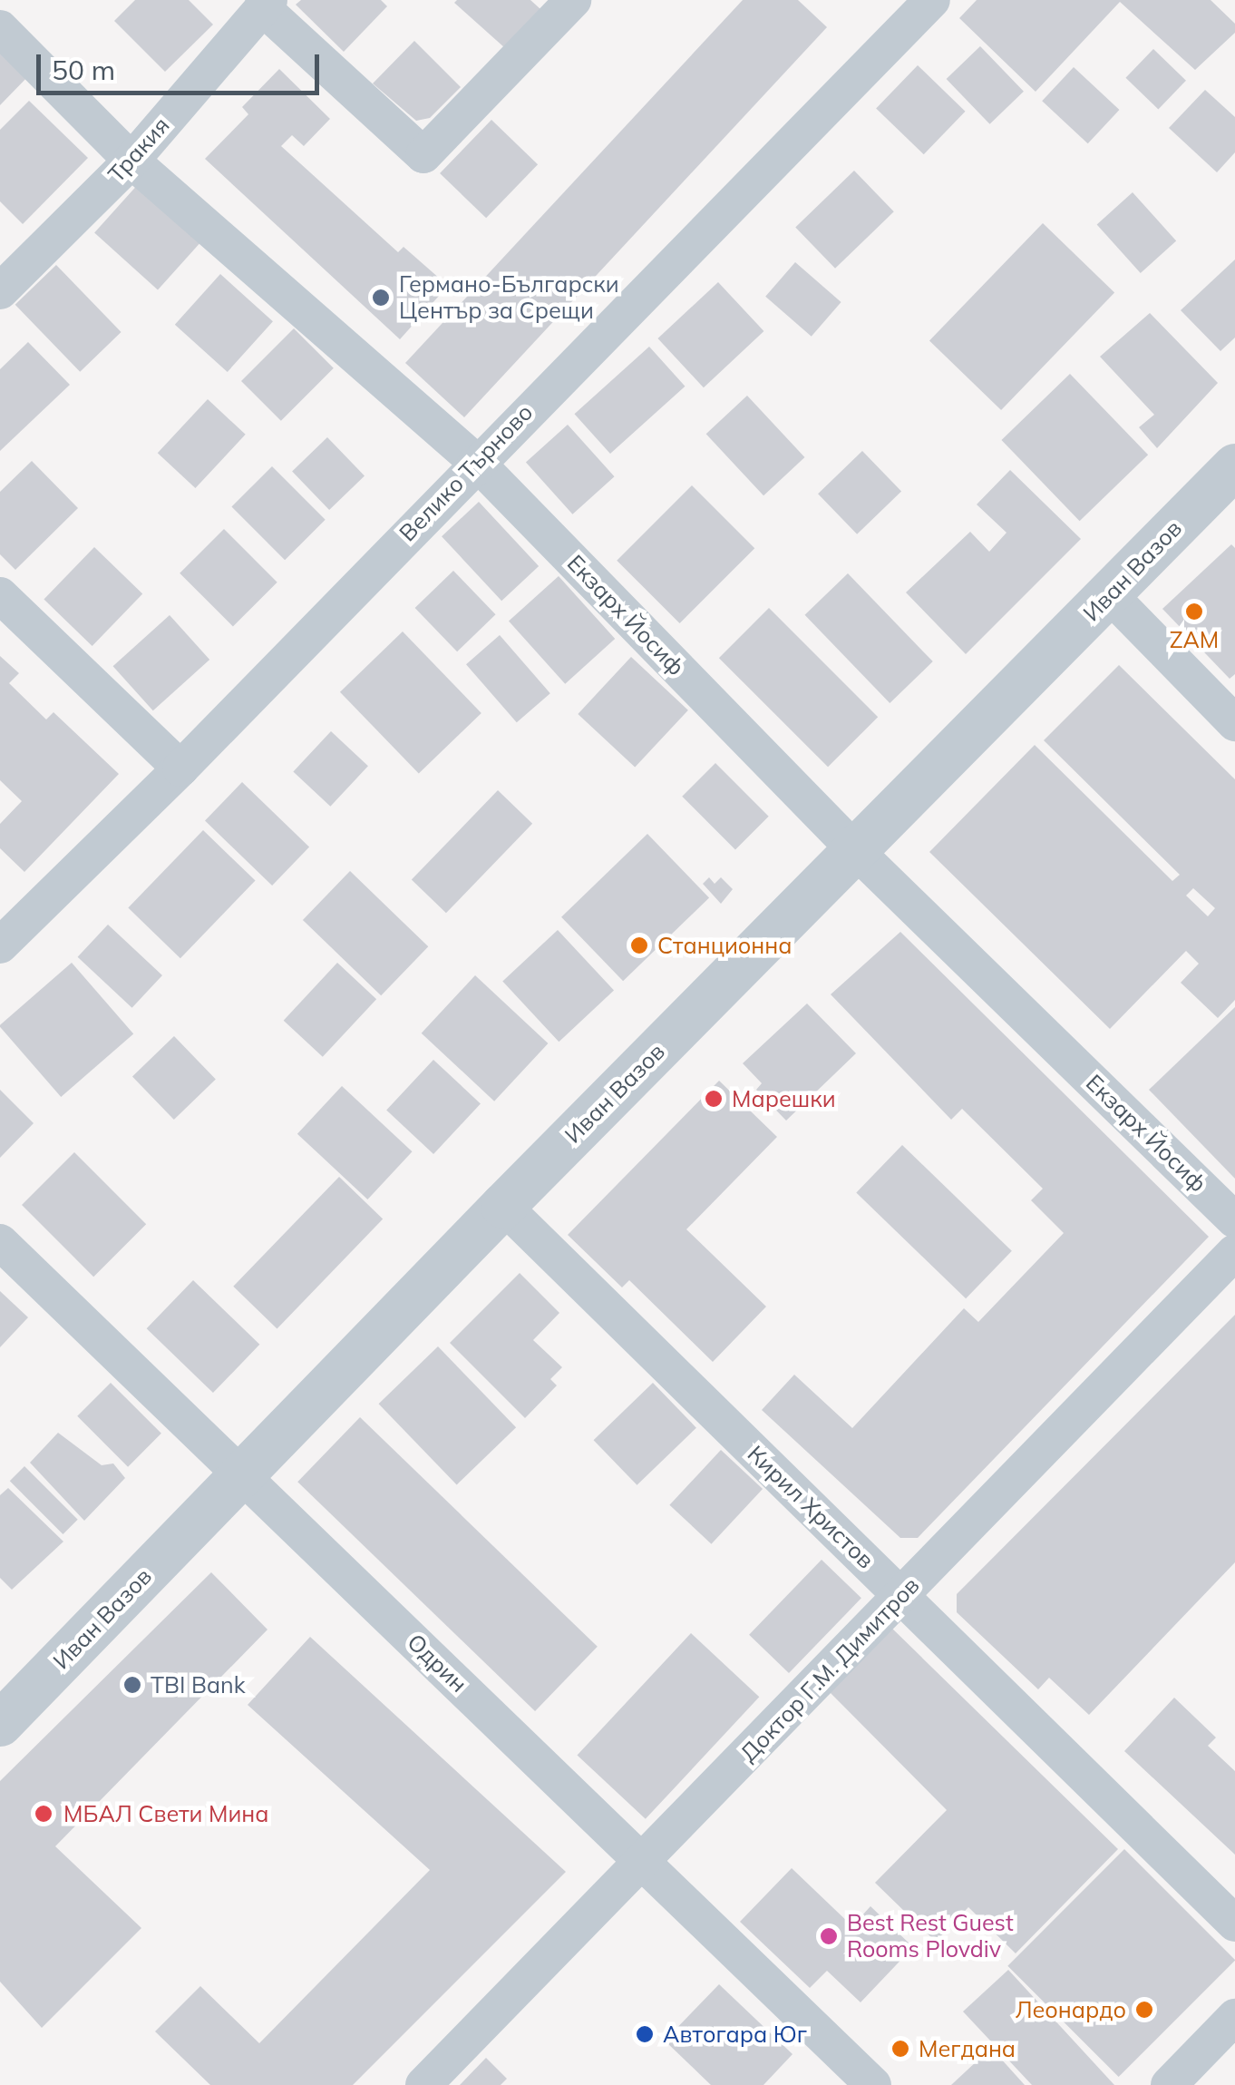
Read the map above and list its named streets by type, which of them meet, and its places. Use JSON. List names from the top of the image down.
{
  "streets": {
    "street": [
      "Тракия",
      "Велико Търново",
      "Иван Вазов",
      "Екзарх Йосиф",
      "Кирил Христов",
      "Одрин",
      "Доктор Г.М. Димитров"
    ]
  },
  "crossings": [
    ["Тракия", "Екзарх Йосиф"],
    ["Велико Търново", "Екзарх Йосиф"],
    ["Иван Вазов", "Екзарх Йосиф"],
    ["Иван Вазов", "Кирил Христов"],
    ["Иван Вазов", "Одрин"],
    ["Кирил Христов", "Доктор Г.М. Димитров"],
    ["Одрин", "Доктор Г.М. Димитров"]
  ],
  "places": [
    "Германо-Български Център за Срещи",
    "ZAM",
    "Станционна",
    "Марешки",
    "TBI Bank",
    "МБАЛ Свети Мина",
    "Best Rest Guest Rooms Plovdiv",
    "Леонардо",
    "Автогара Юг",
    "Мегдана"
  ],
  "scale_bar": "50 m"
}
